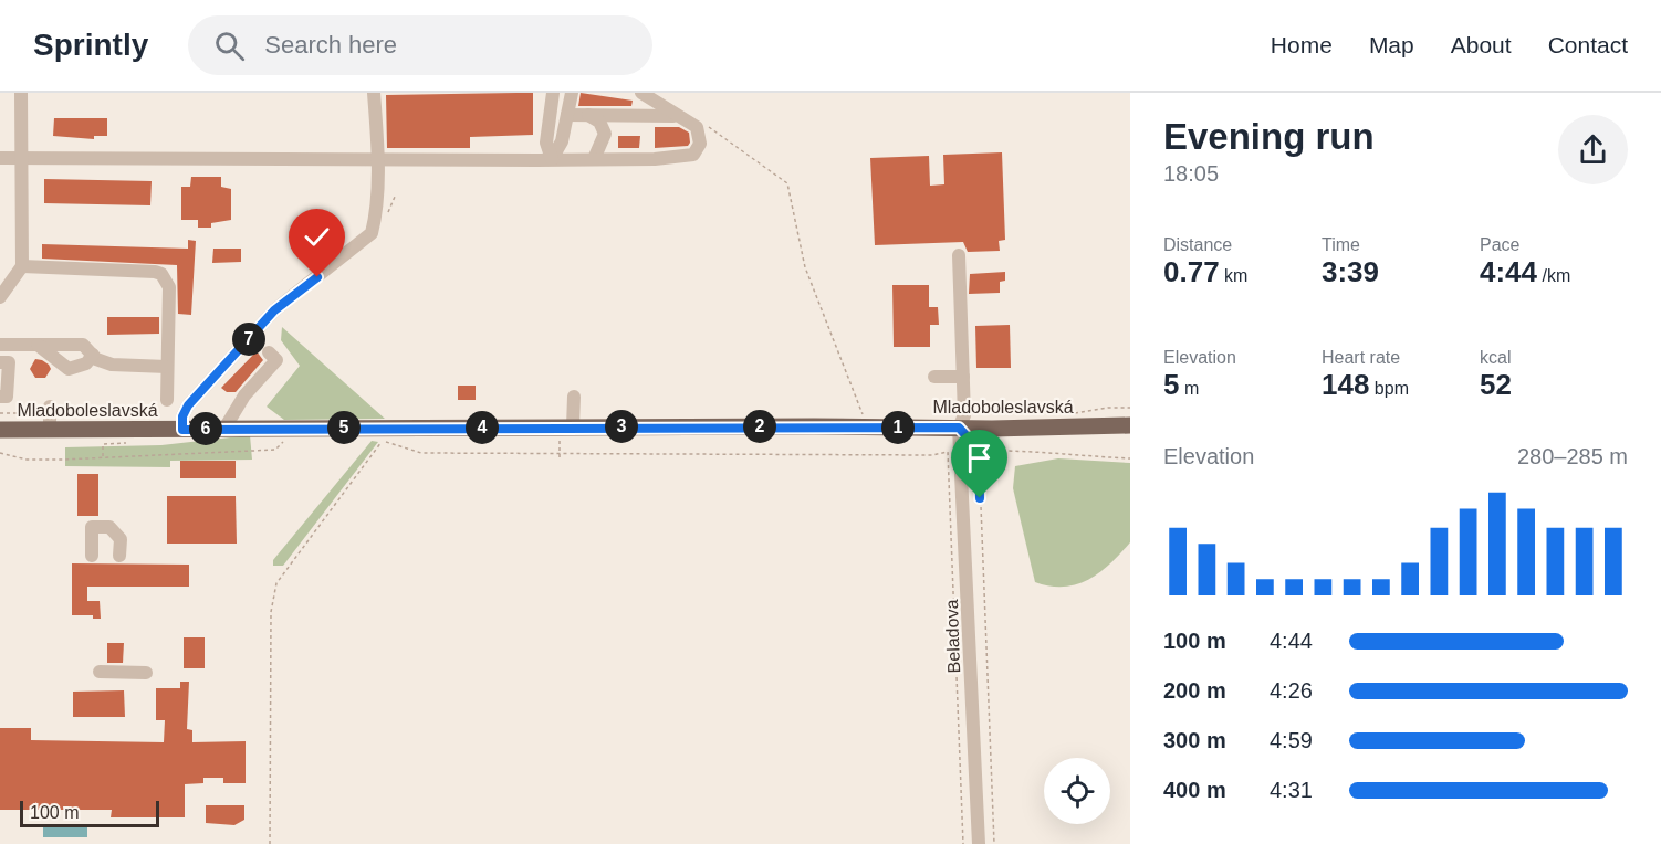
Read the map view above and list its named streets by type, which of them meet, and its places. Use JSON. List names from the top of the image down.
{
  "streets": {
    "main road": ["Mladoboleslavská"],
    "street": ["Beladova"]
  },
  "crossings": [
    ["Mladoboleslavská", "Beladova"]
  ],
  "scale_bar": "100 m",
  "page": {
    "header": "Sprintly",
    "search": "Search here",
    "nav": [
      "Home",
      "Map",
      "About",
      "Contact"
    ],
    "heading": ["Evening run", "18:05"],
    "stats": [
      ["Distance", "0.77 km"],
      ["Time", "3:39"],
      ["Pace", "4:44 /km"],
      ["Elevation", "5 m"],
      ["Heart rate", "148 bpm"],
      ["kcal", "52"]
    ],
    "pins": [
      "7",
      "2",
      "3",
      "1",
      "4",
      "5",
      "6"
    ],
    "chart": ["Elevation", "280–285 m"],
    "list": [
      {
        "name": "100 m",
        "note": "4:44"
      },
      {
        "name": "200 m",
        "note": "4:26"
      },
      {
        "name": "300 m",
        "note": "4:59"
      },
      {
        "name": "400 m",
        "note": "4:31"
      }
    ],
    "scale": "100 m"
  }
}
